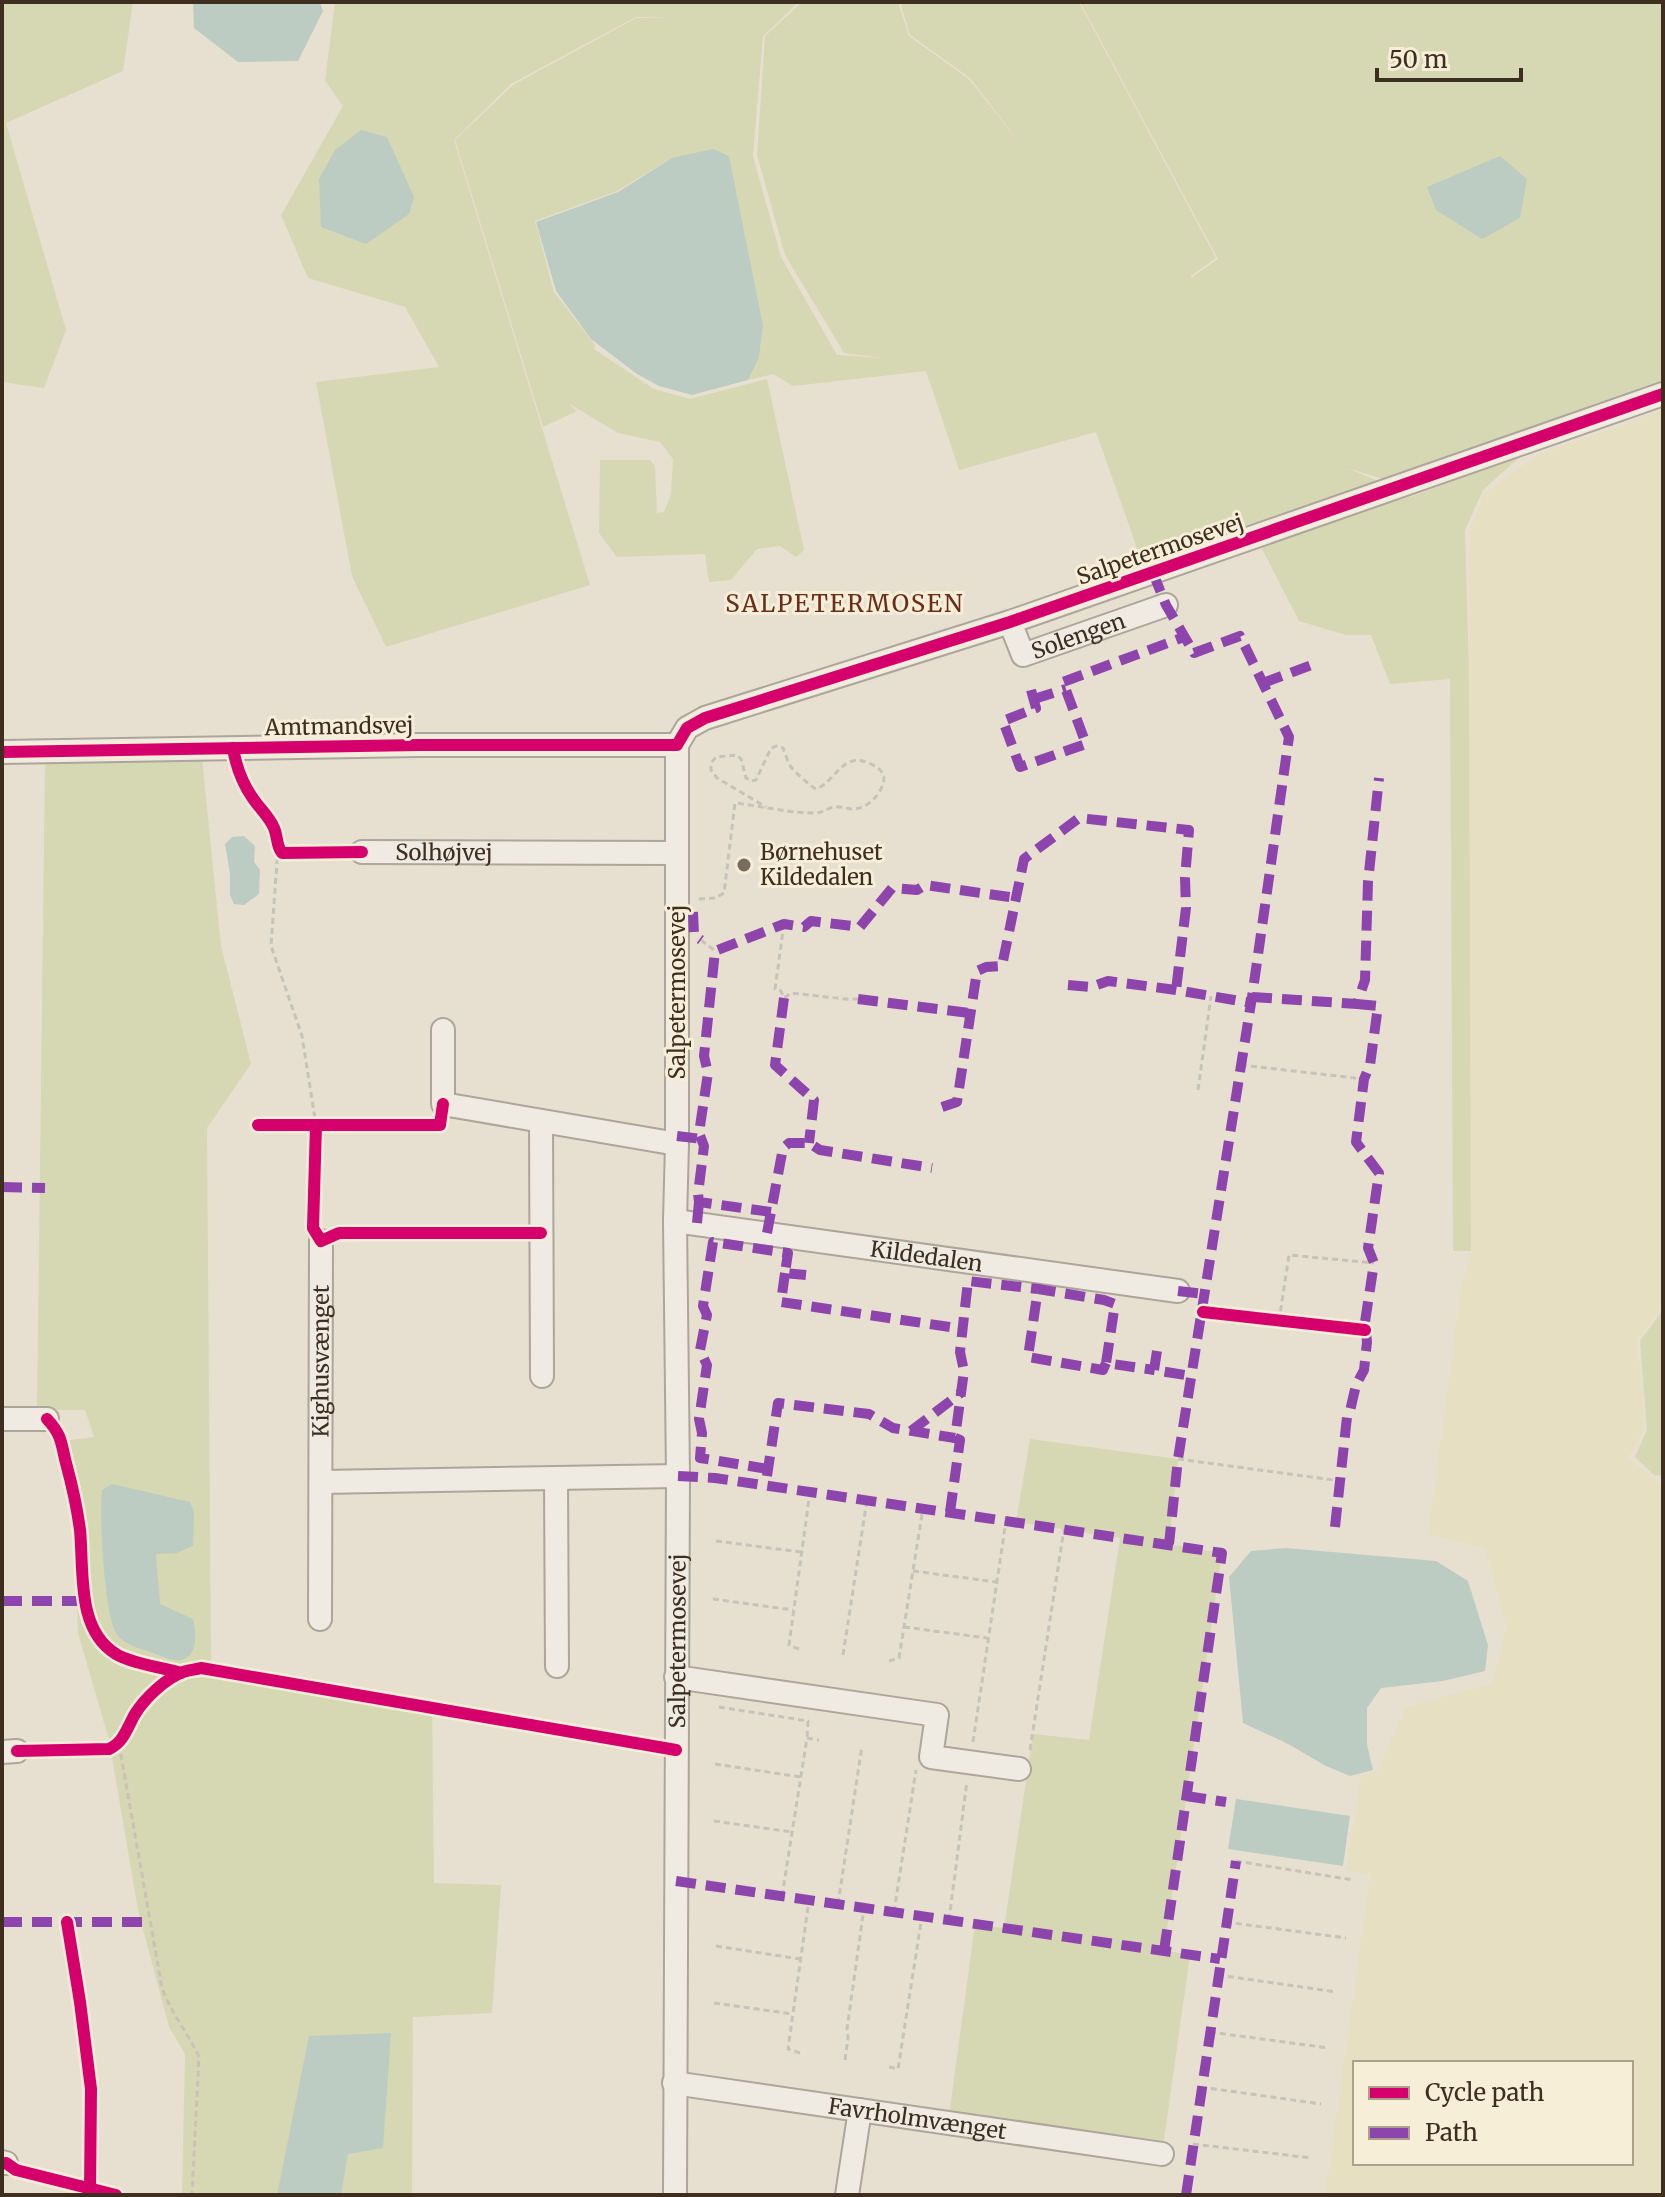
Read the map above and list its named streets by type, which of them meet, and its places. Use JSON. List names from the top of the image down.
{
  "streets": {
    "street": [
      "Salpetermosevej",
      "Solengen",
      "Amtmandsvej",
      "Solhøjvej",
      "Kildedalen",
      "Kighusvænget",
      "Favrholmvænget"
    ]
  },
  "crossings": [
    ["Salpetermosevej", "Solengen"],
    ["Salpetermosevej", "Amtmandsvej"],
    ["Salpetermosevej", "Solhøjvej"],
    ["Salpetermosevej", "Kildedalen"],
    ["Salpetermosevej", "Favrholmvænget"]
  ],
  "districts": ["SALPETERMOSEN"],
  "places": ["Børnehuset Kildedalen"],
  "legend": ["Cycle path", "Path"],
  "scale_bar": "50 m"
}
